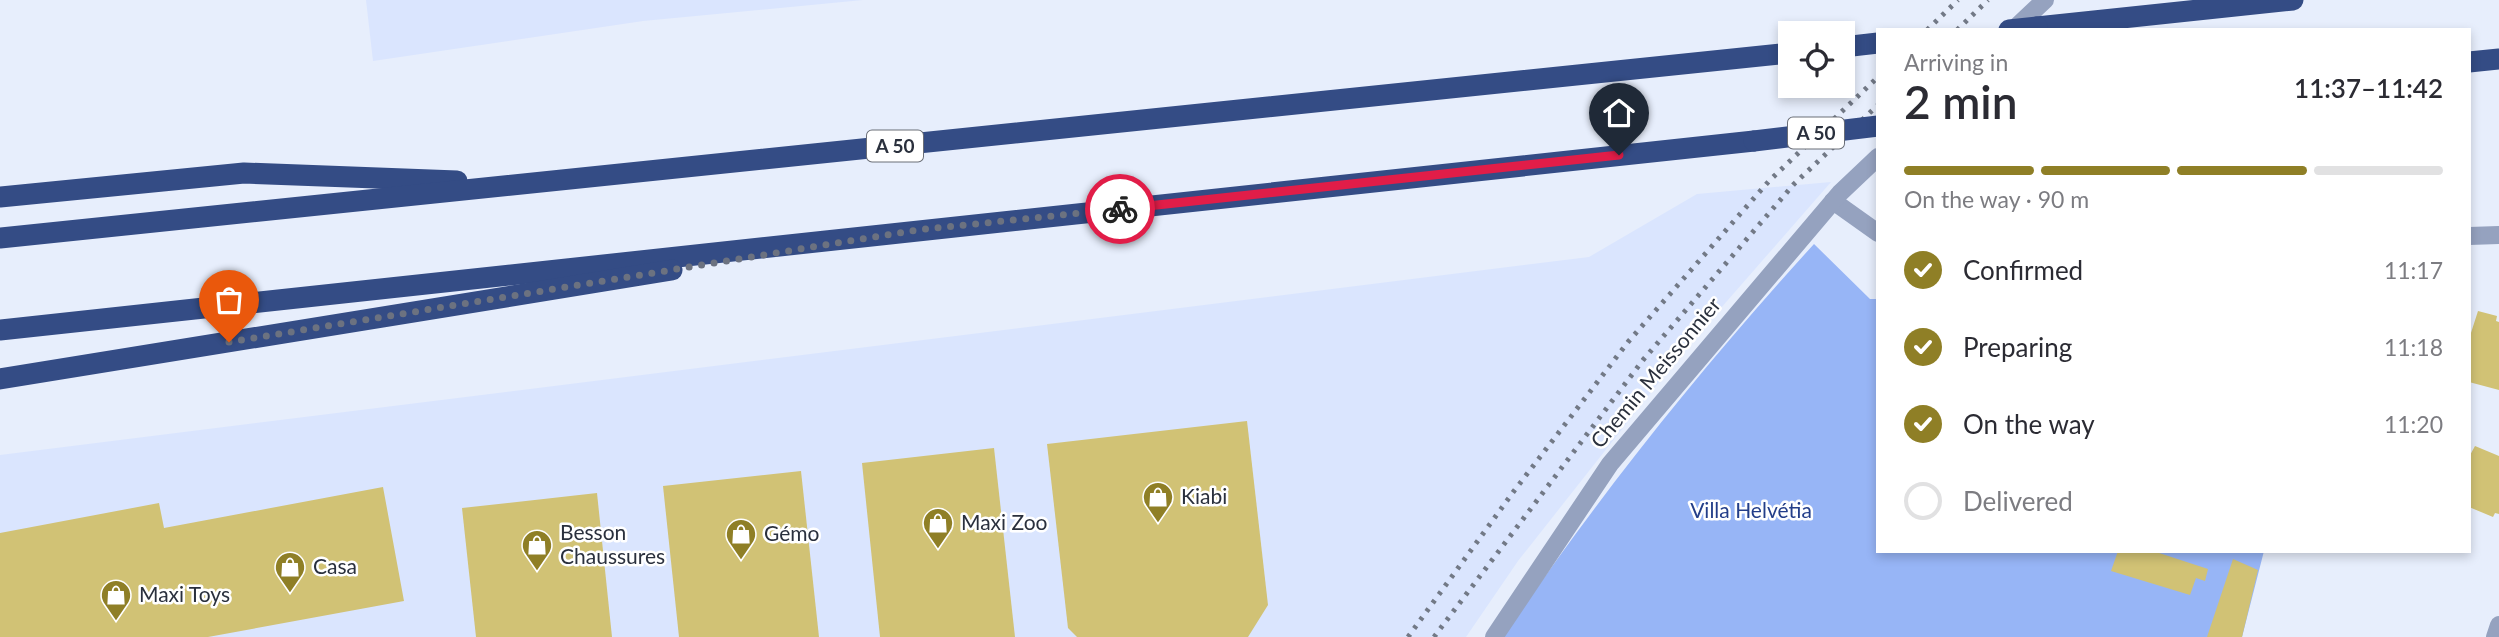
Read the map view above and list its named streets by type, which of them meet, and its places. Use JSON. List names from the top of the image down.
{
  "streets": {
    "highway": ["A 50"],
    "street": ["Chemin Meissonnier"]
  },
  "parks": ["Villa Helvétia"],
  "places": {
    "shop": [
      "Kiabi",
      "Maxi Zoo",
      "Gémo",
      "Besson Chaussures",
      "Casa",
      "Maxi Toys"
    ]
  },
  "page": {
    "heading": ["2 min", "Arriving in", "11:37–11:42"],
    "bar": "On the way · 90 m",
    "list": [
      ["Confirmed", "11:17"],
      ["Preparing", "11:18"],
      ["On the way", "11:20"],
      "Delivered"
    ]
  }
}
